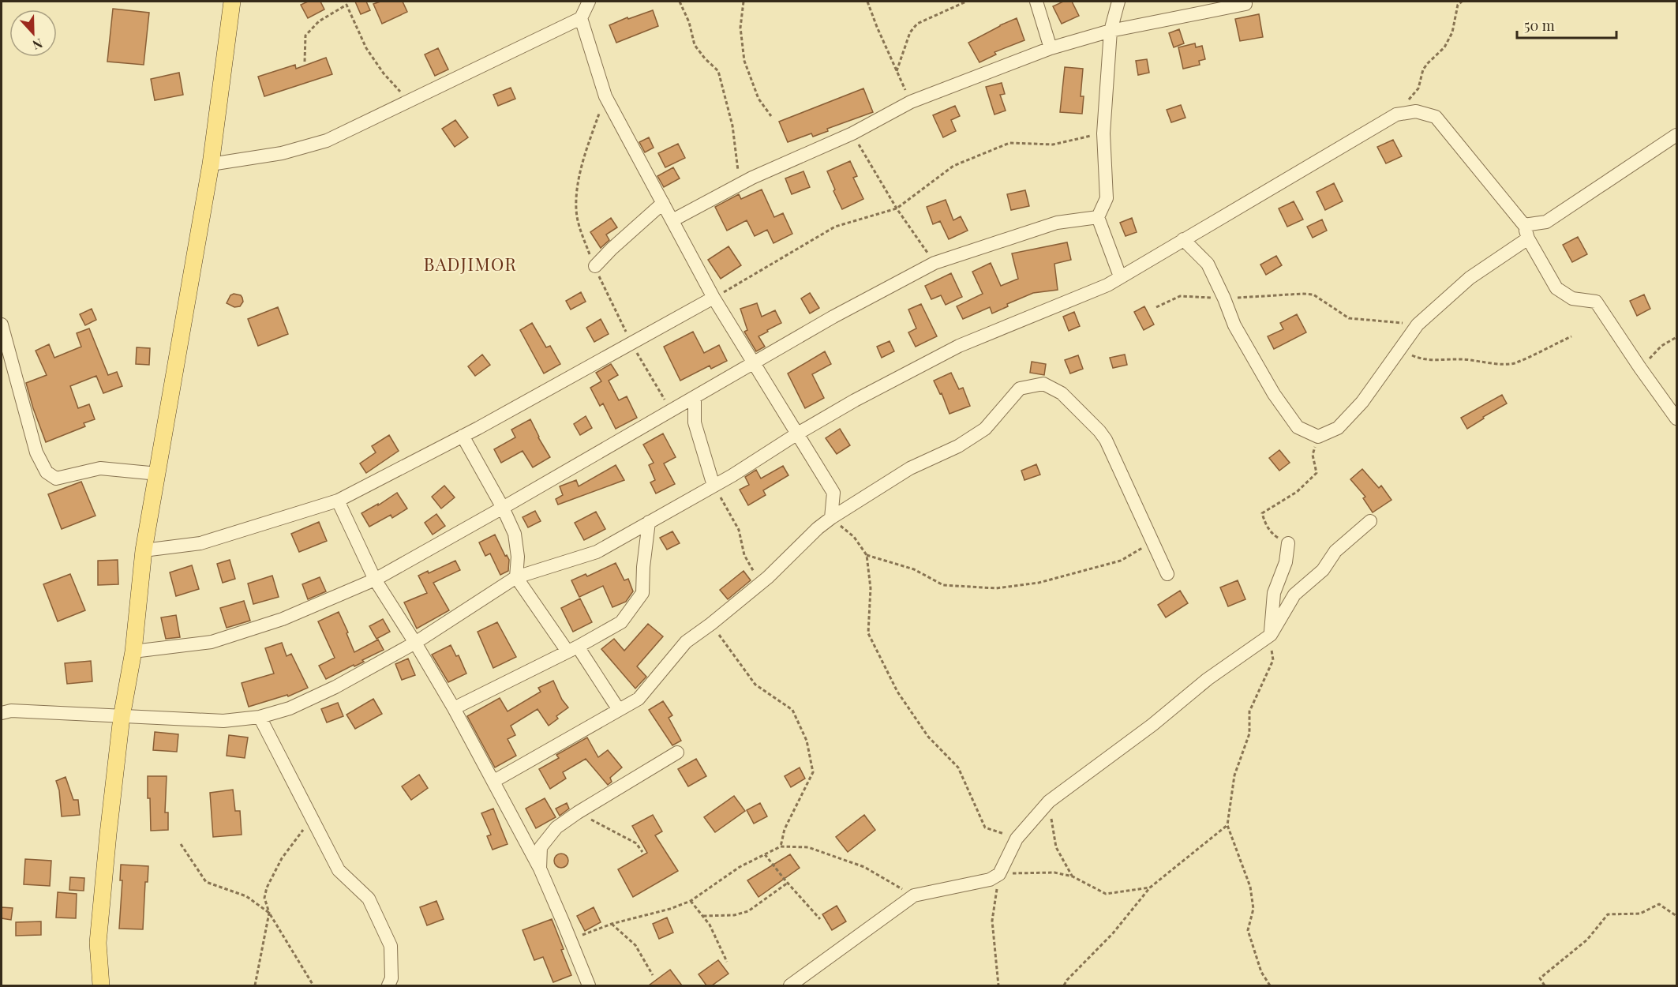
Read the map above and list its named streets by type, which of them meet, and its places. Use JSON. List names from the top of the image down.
{
  "districts": ["BADJIMOR"],
  "scale_bar": "50 m",
  "north": "bottom"
}
